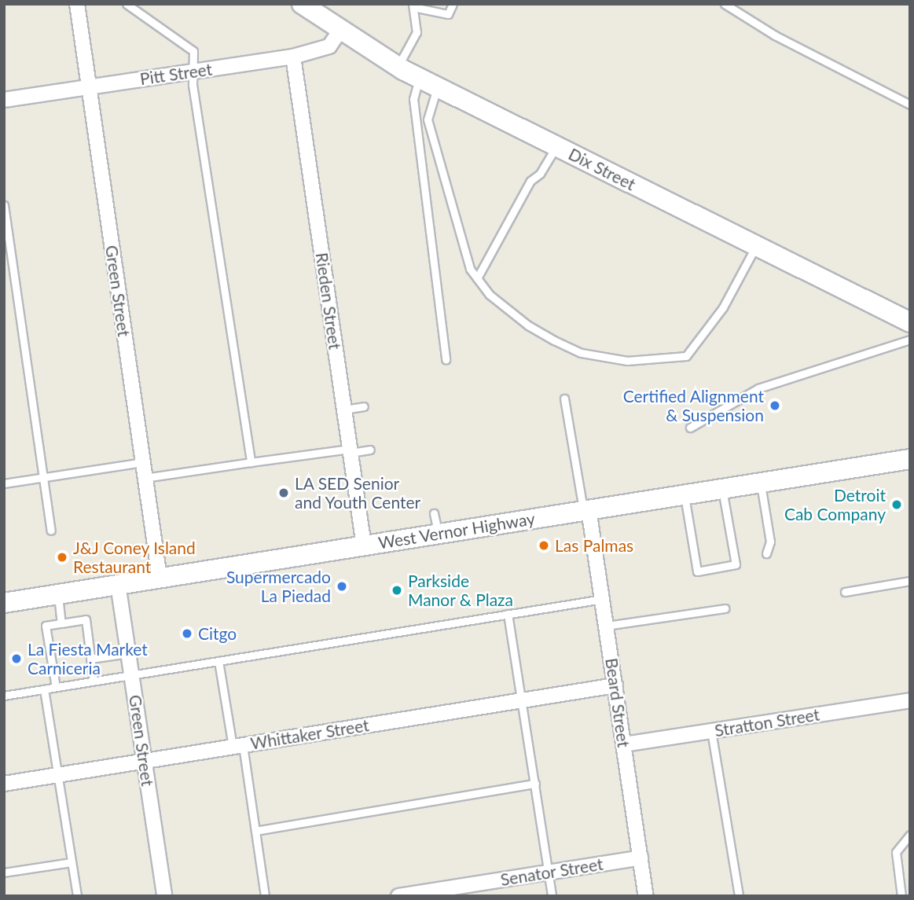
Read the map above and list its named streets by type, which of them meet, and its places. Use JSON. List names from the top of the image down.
{
  "streets": {
    "street": [
      "Pitt Street",
      "Dix Street",
      "Green Street",
      "Rieden Street",
      "West Vernor Highway",
      "Beard Street",
      "Stratton Street",
      "Whittaker Street",
      "Senator Street"
    ]
  },
  "crossings": [
    ["Pitt Street", "Dix Street"],
    ["Pitt Street", "Green Street"],
    ["Pitt Street", "Rieden Street"],
    ["Green Street", "West Vernor Highway"],
    ["Green Street", "Whittaker Street"],
    ["Rieden Street", "West Vernor Highway"],
    ["West Vernor Highway", "Beard Street"],
    ["Beard Street", "Stratton Street"],
    ["Beard Street", "Whittaker Street"],
    ["Beard Street", "Senator Street"]
  ],
  "places": [
    "Certified Alignment & Suspension",
    "LA SED Senior and Youth Center",
    "Detroit Cab Company",
    "Las Palmas",
    "J&J Coney Island Restaurant",
    "Supermercado La Piedad",
    "Parkside Manor & Plaza",
    "Citgo",
    "La Fiesta Market Carniceria"
  ]
}
